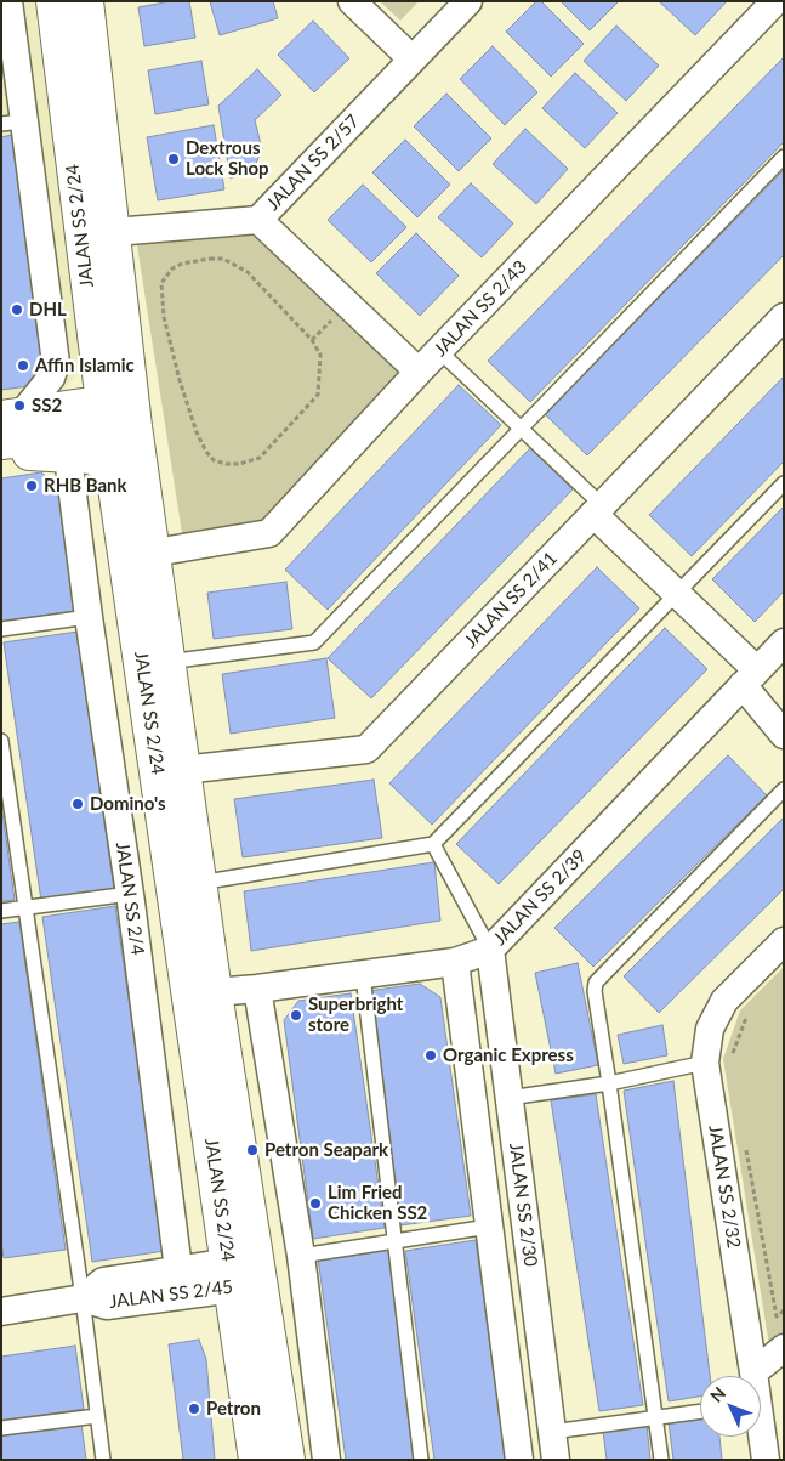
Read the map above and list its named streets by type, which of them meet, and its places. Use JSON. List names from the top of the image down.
{
  "streets": {
    "main road": ["JALAN SS 2/24"],
    "street": [
      "JALAN SS 2/57",
      "JALAN SS 2/43",
      "JALAN SS 2/41",
      "JALAN SS 2/39",
      "JALAN SS 2/4",
      "JALAN SS 2/32",
      "JALAN SS 2/30",
      "JALAN SS 2/45"
    ]
  },
  "crossings": [
    ["JALAN SS 2/57", "JALAN SS 2/24"],
    ["JALAN SS 2/24", "JALAN SS 2/43"],
    ["JALAN SS 2/24", "JALAN SS 2/41"],
    ["JALAN SS 2/24", "JALAN SS 2/39"],
    ["JALAN SS 2/24", "JALAN SS 2/45"],
    ["JALAN SS 2/39", "JALAN SS 2/30"],
    ["JALAN SS 2/4", "JALAN SS 2/45"]
  ],
  "places": [
    "Dextrous Lock Shop",
    "DHL",
    "Affin Islamic",
    "SS2",
    "RHB Bank",
    "Domino's",
    "Superbright store",
    "Organic Express",
    "Petron Seapark",
    "Lim Fried Chicken SS2",
    "Petron"
  ],
  "north": "top left"
}
